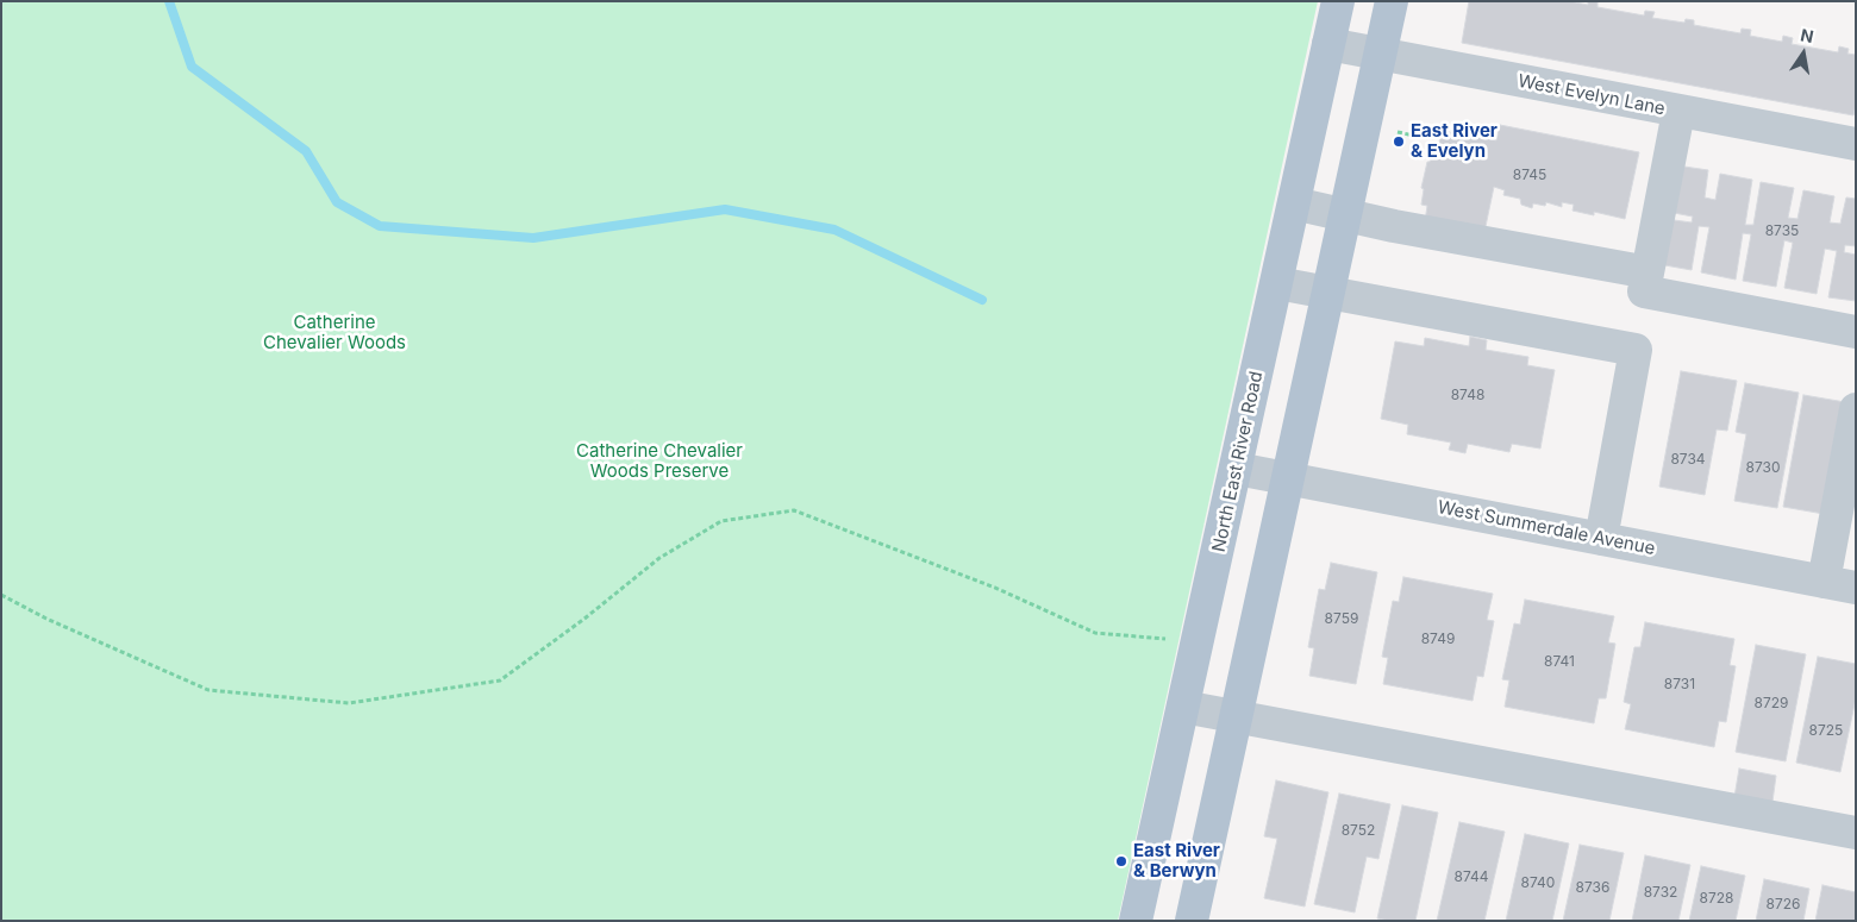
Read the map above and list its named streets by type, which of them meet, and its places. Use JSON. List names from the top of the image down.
{
  "streets": {
    "main road": ["North East River Road"],
    "street": ["West Evelyn Lane", "West Summerdale Avenue"]
  },
  "crossings": [
    ["West Evelyn Lane", "North East River Road"],
    ["North East River Road", "West Summerdale Avenue"]
  ],
  "parks": ["Catherine Chevalier Woods", "Catherine Chevalier Woods Preserve"],
  "places": ["East River & Evelyn", "East River & Berwyn"],
  "house_numbers": [
    "8745",
    "8735",
    "8748",
    "8734",
    "8730",
    "8759",
    "8749",
    "8741",
    "8731",
    "8729",
    "8725",
    "8752",
    "8744",
    "8740",
    "8736",
    "8732",
    "8728",
    "8726"
  ],
  "north": "top"
}
